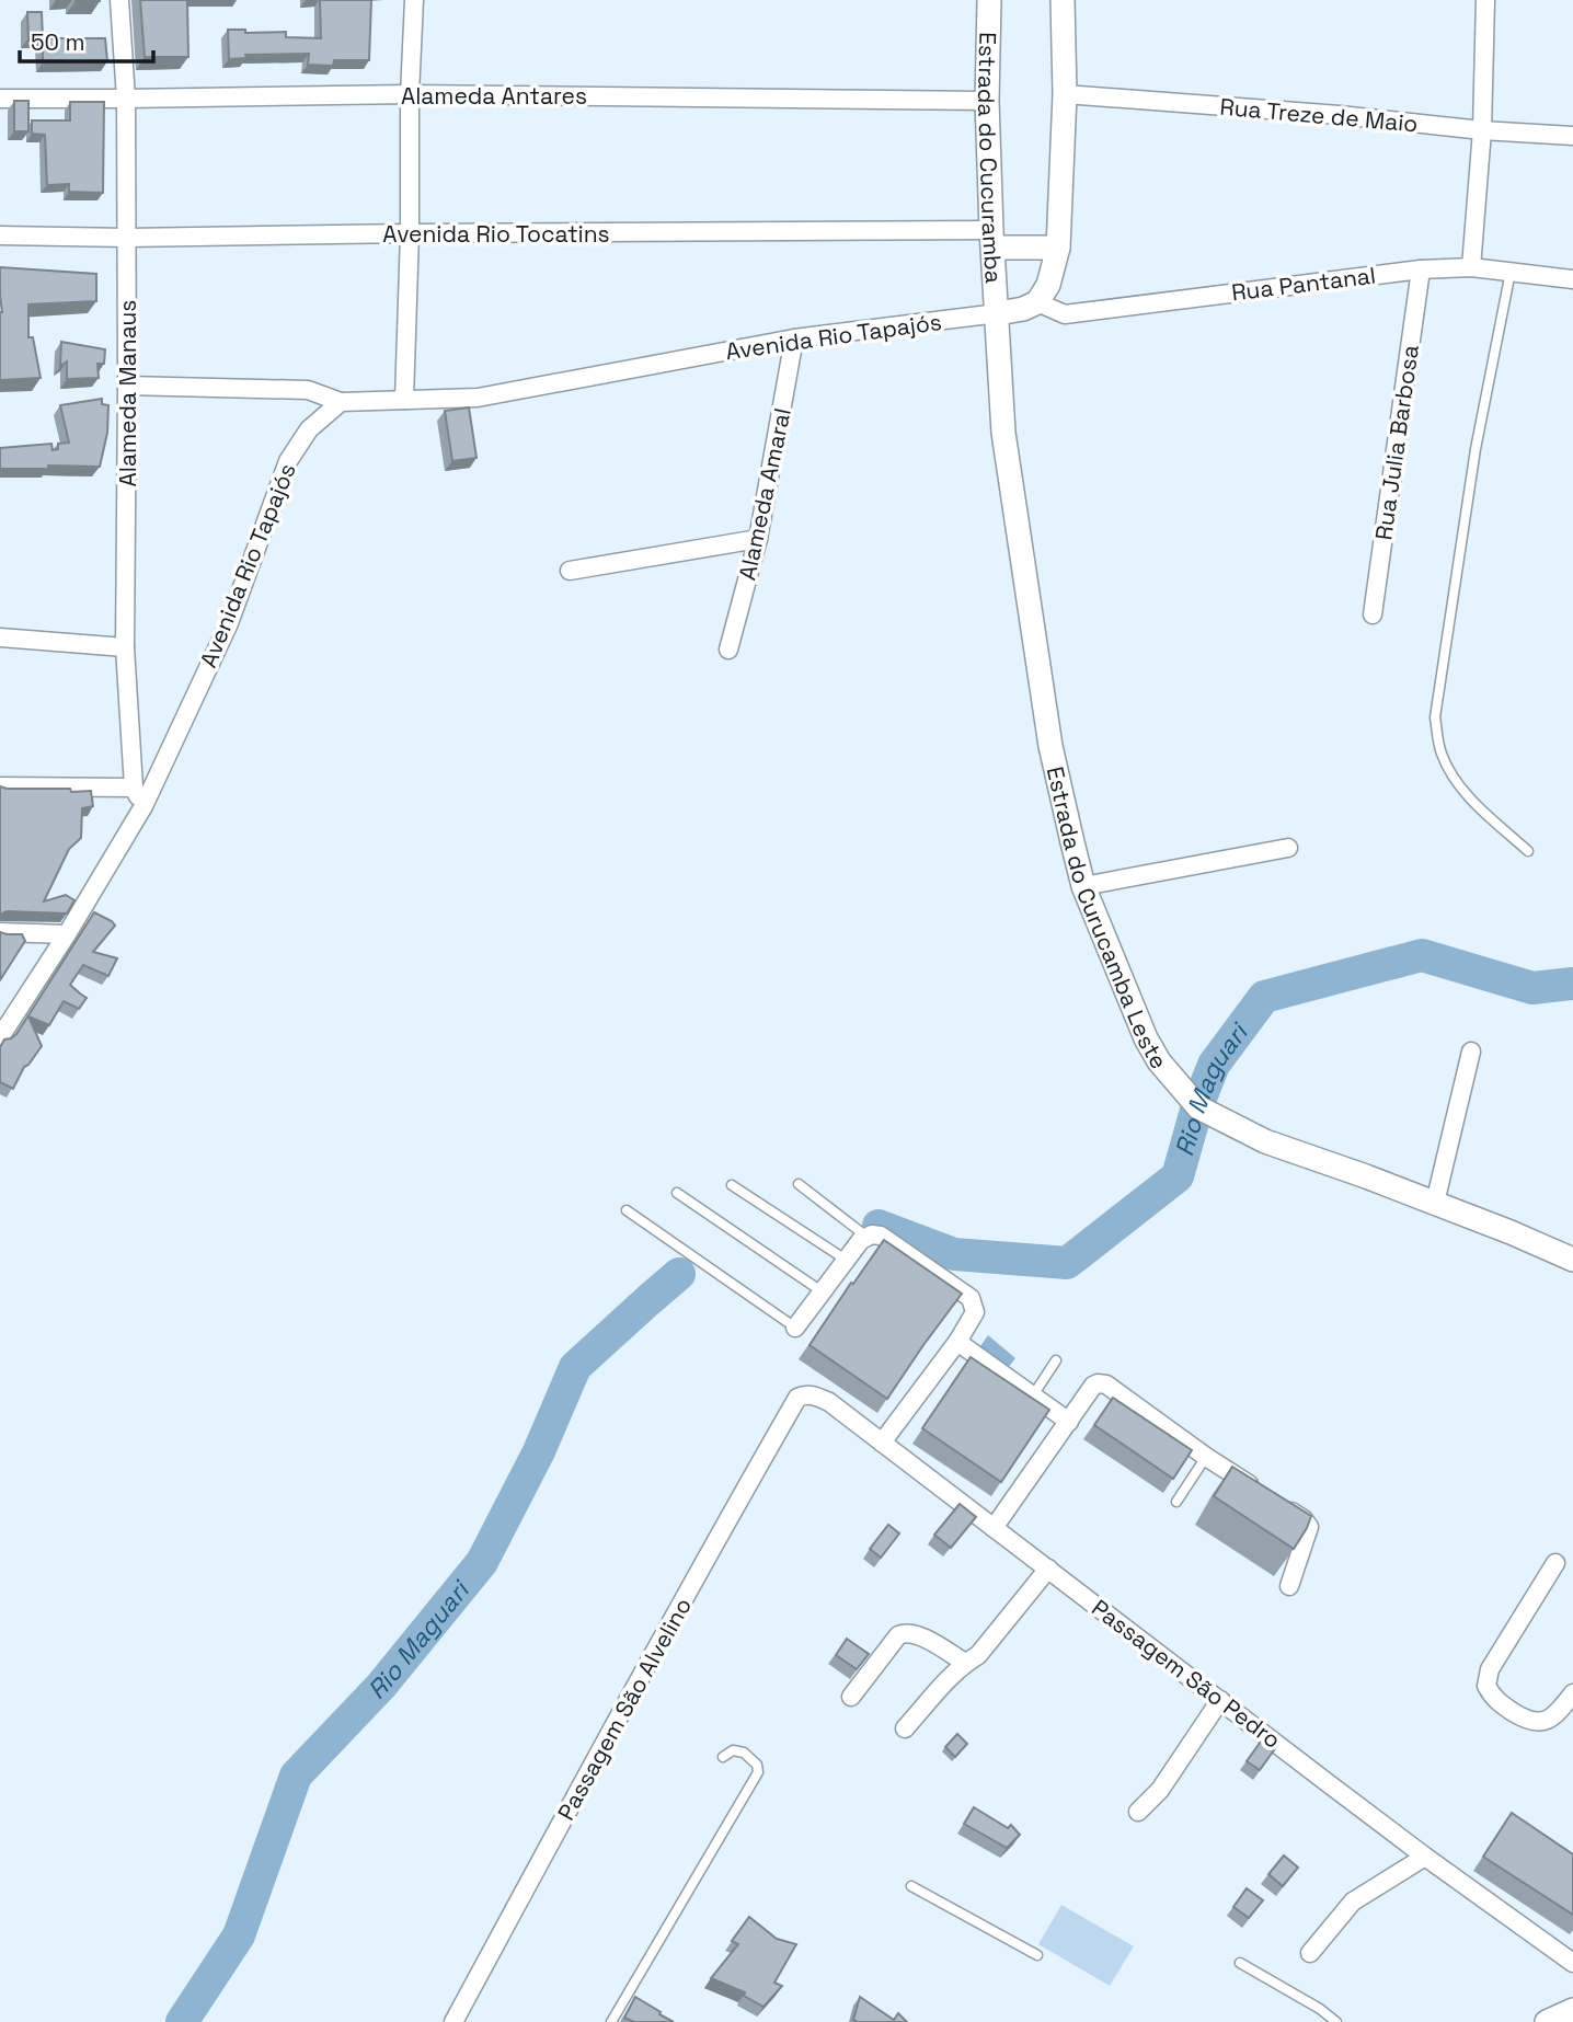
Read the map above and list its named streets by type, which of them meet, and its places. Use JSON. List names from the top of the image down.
{
  "streets": {
    "main road": ["Estrada do Cucuramba", "Estrada do Curucamba Leste"],
    "street": [
      "Alameda Antares",
      "Rua Treze de Maio",
      "Avenida Rio Tocatins",
      "Rua Pantanal",
      "Avenida Rio Tapajós",
      "Alameda Manaus",
      "Rua Julia Barbosa",
      "Alameda Amaral",
      "Passagem São Pedro",
      "Passagem São Alvelino"
    ]
  },
  "crossings": [
    ["Alameda Antares", "Estrada do Cucuramba"],
    ["Alameda Antares", "Alameda Manaus"],
    ["Estrada do Cucuramba", "Avenida Rio Tocatins"],
    ["Estrada do Cucuramba", "Avenida Rio Tapajós"],
    ["Estrada do Cucuramba", "Estrada do Curucamba Leste"],
    ["Avenida Rio Tocatins", "Alameda Manaus"],
    ["Rua Pantanal", "Rua Julia Barbosa"],
    ["Avenida Rio Tapajós", "Alameda Amaral"],
    ["Avenida Rio Tapajós", "Estrada do Curucamba Leste"],
    ["Passagem São Pedro", "Passagem São Alvelino"]
  ],
  "water": ["Rio Maguari"],
  "scale_bar": "50 m"
}
